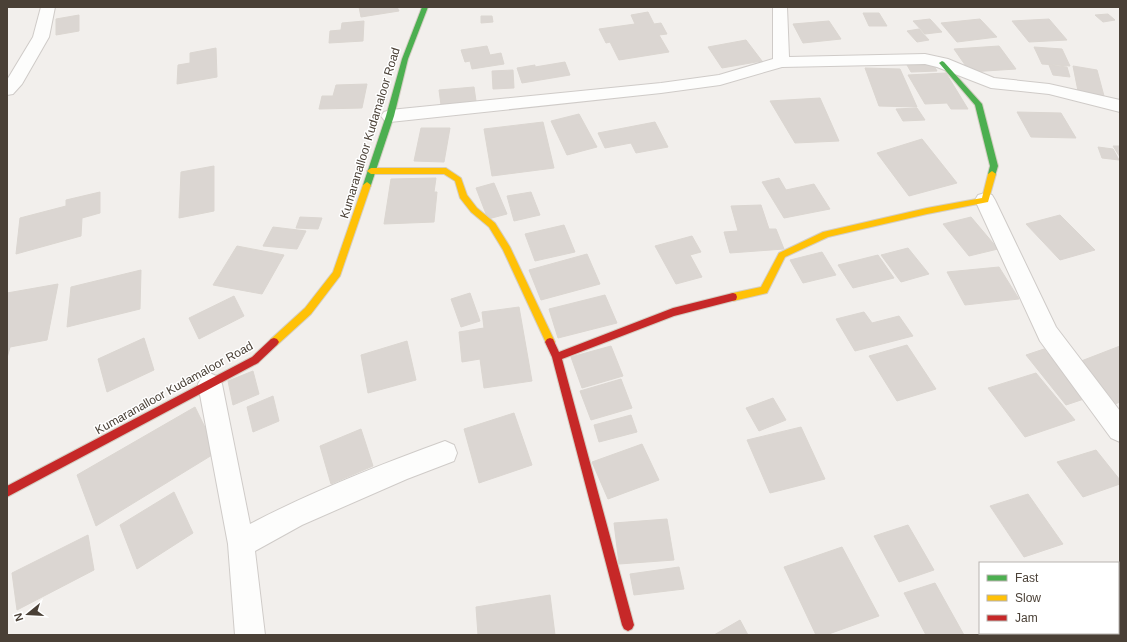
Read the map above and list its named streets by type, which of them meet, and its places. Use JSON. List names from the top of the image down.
{
  "streets": {
    "street": ["Kumaranalloor Kudamaloor Road"]
  },
  "legend": ["Fast", "Slow", "Jam"],
  "north": "left"
}
